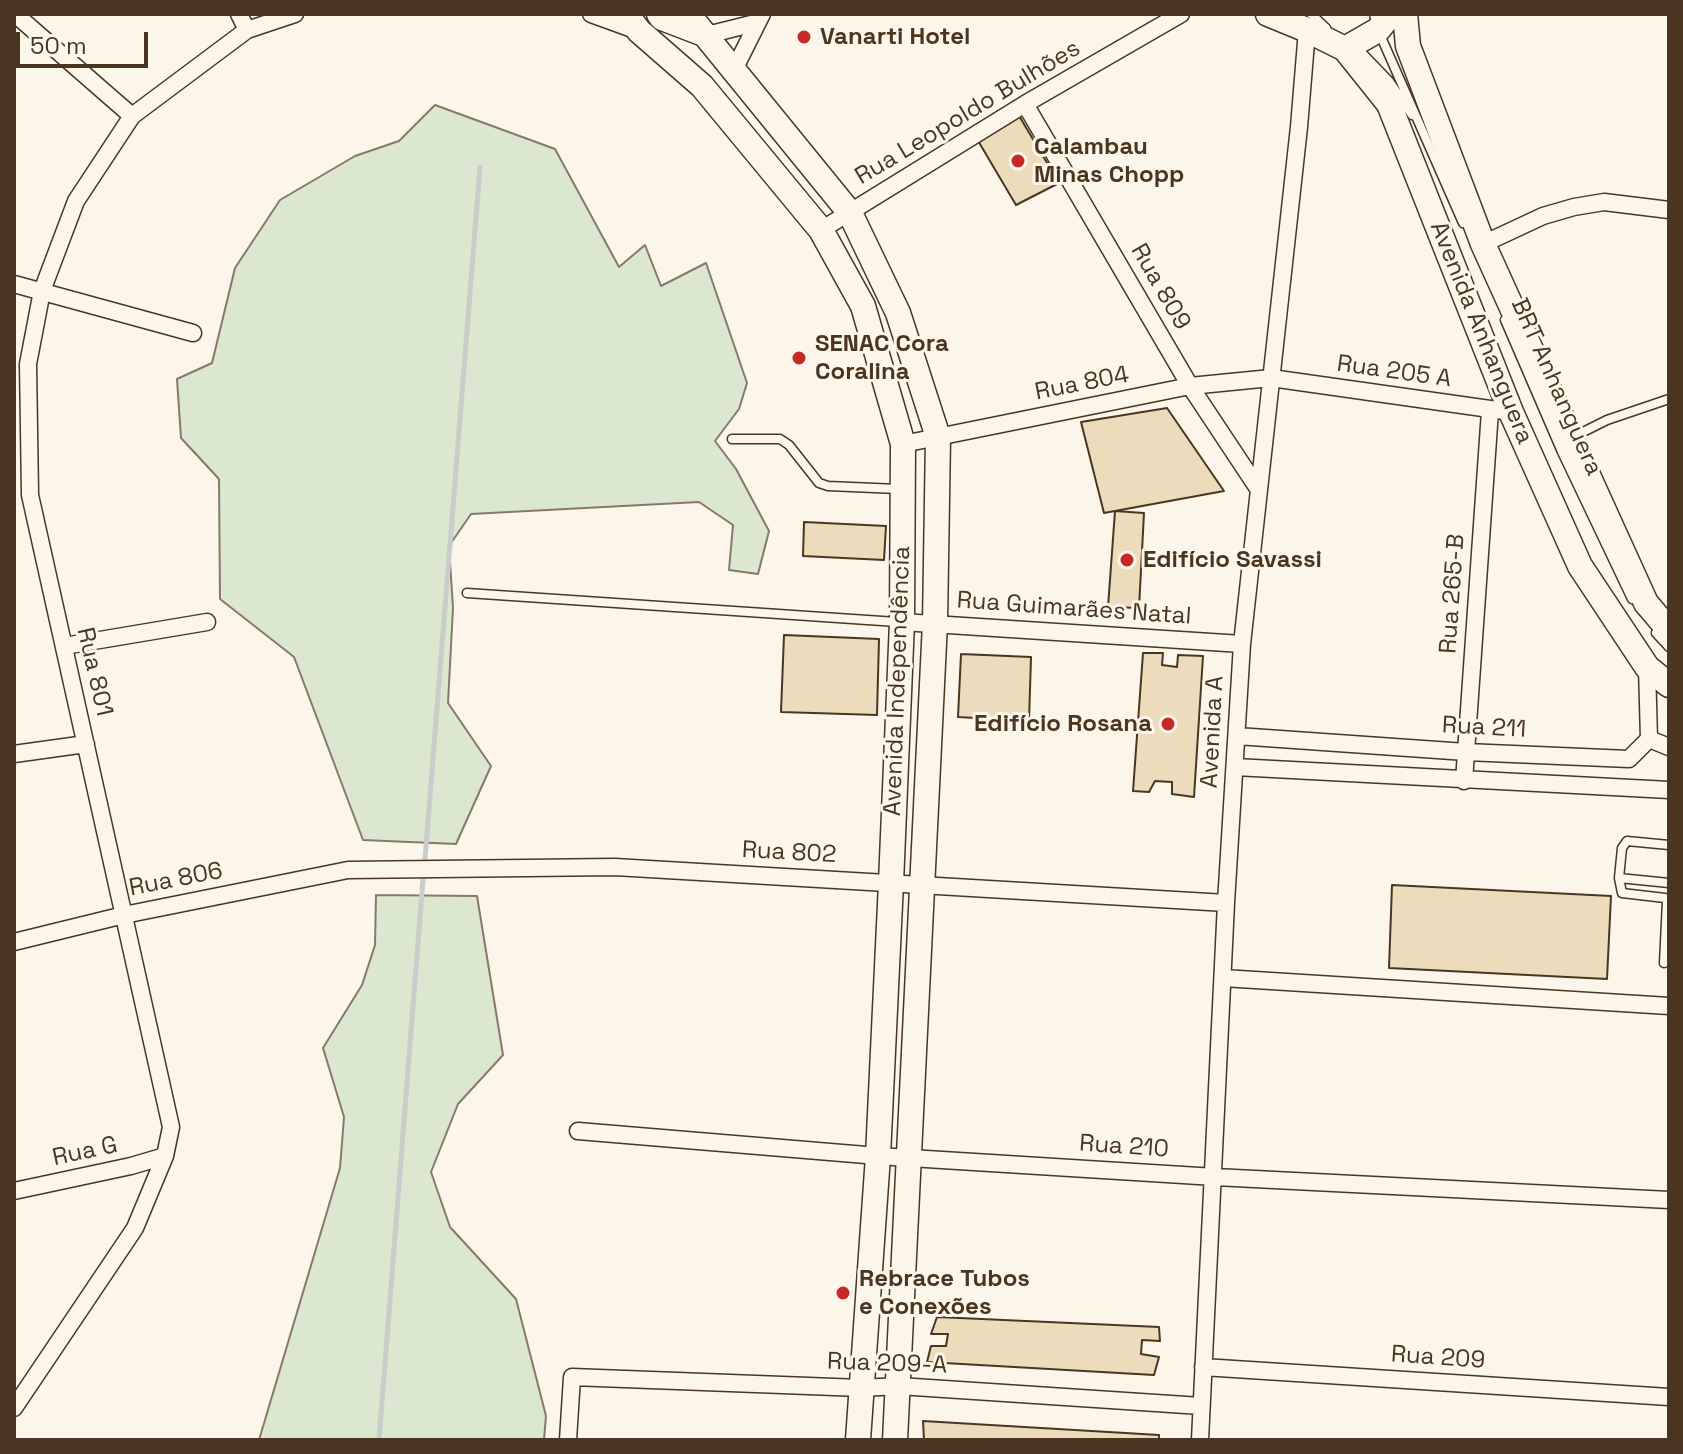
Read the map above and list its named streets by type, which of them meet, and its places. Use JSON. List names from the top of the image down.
{
  "streets": {
    "main road": ["Avenida Anhanguera", "Avenida Independência"],
    "street": [
      "Rua Leopoldo Bulhões",
      "Rua 809",
      "Rua 205 A",
      "Rua 804",
      "Rua 265-B",
      "Rua Guimarães Natal",
      "Rua 801",
      "Rua 211",
      "Avenida A",
      "Rua 802",
      "Rua 806",
      "Rua 210",
      "Rua G",
      "Rua 209",
      "Rua 209-A"
    ],
    "lane": ["BRT Anhanguera"]
  },
  "crossings": [
    ["Rua Leopoldo Bulhões", "Rua 809"],
    ["Rua Leopoldo Bulhões", "Avenida Independência"],
    ["Rua 809", "Rua 804"],
    ["Rua 809", "Avenida A"],
    ["Avenida Anhanguera", "Rua 205 A"],
    ["Avenida Anhanguera", "Rua 265-B"],
    ["Avenida Anhanguera", "Avenida A"],
    ["Rua 205 A", "Rua 804"],
    ["Rua 205 A", "Rua 265-B"],
    ["Rua 205 A", "Avenida A"],
    ["Rua 804", "Avenida Independência"],
    ["Rua 804", "Avenida A"],
    ["Rua 265-B", "Rua 211"],
    ["Rua Guimarães Natal", "Avenida Independência"],
    ["Rua Guimarães Natal", "Avenida A"],
    ["Rua 801", "Rua 806"],
    ["Rua 801", "Rua G"],
    ["Avenida Independência", "Rua 802"],
    ["Avenida Independência", "Rua 210"],
    ["Avenida Independência", "Rua 209-A"],
    ["Rua 211", "Avenida A"],
    ["Avenida A", "Rua 802"],
    ["Avenida A", "Rua 210"],
    ["Avenida A", "Rua 209"],
    ["Avenida A", "Rua 209-A"],
    ["Rua 802", "Rua 806"]
  ],
  "places": [
    "Vanarti Hotel",
    "Calambau Minas Chopp",
    "SENAC Cora Coralina",
    "Edifício Savassi",
    "Edifício Rosana",
    "Rebrace Tubos e Conexões"
  ],
  "scale_bar": "50 m"
}
